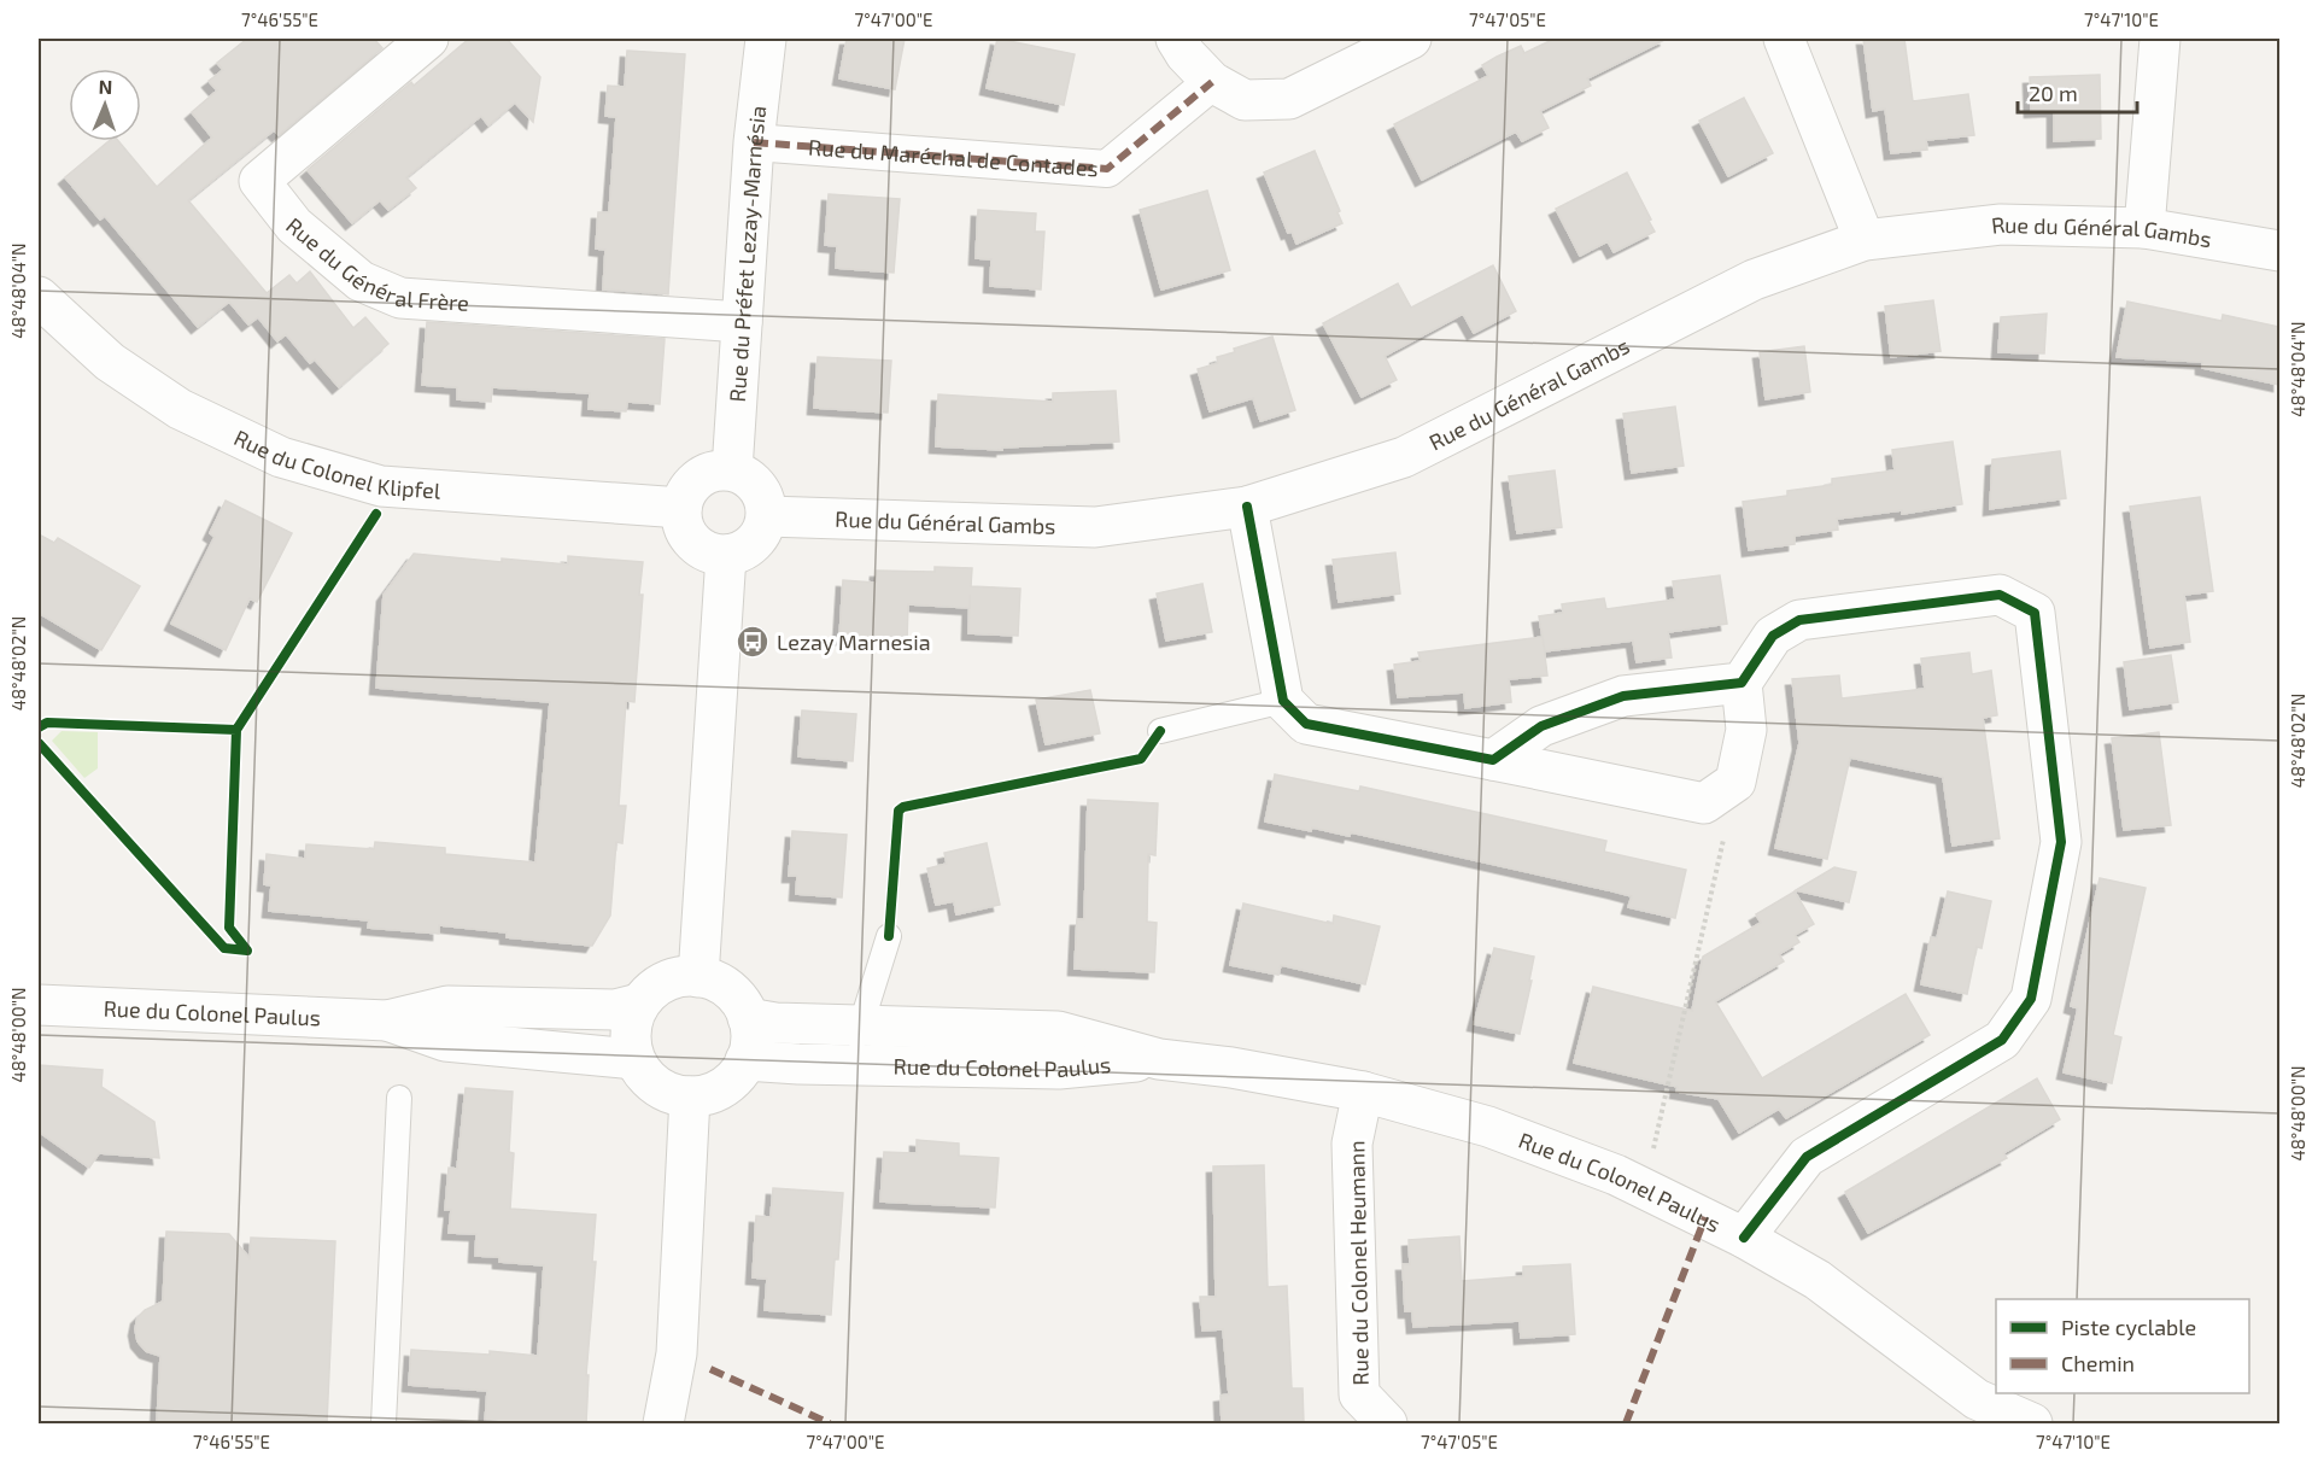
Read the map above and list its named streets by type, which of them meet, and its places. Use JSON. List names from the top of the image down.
{
  "streets": {
    "street": [
      "Rue du Maréchal de Contades",
      "Rue du Général Gambs",
      "Rue du Préfet Lezay-Marnésia",
      "Rue du Général Frère",
      "Rue du Colonel Klipfel",
      "Rue du Colonel Paulus",
      "Rue du Colonel Heumann"
    ]
  },
  "crossings": [
    ["Rue du Maréchal de Contades", "Rue du Préfet Lezay-Marnésia"],
    ["Rue du Général Gambs", "Rue du Préfet Lezay-Marnésia"],
    ["Rue du Général Gambs", "Rue du Colonel Klipfel"],
    ["Rue du Préfet Lezay-Marnésia", "Rue du Général Frère"],
    ["Rue du Préfet Lezay-Marnésia", "Rue du Colonel Klipfel"],
    ["Rue du Colonel Paulus", "Rue du Colonel Heumann"]
  ],
  "places": {
    "bus stop": ["Lezay Marnesia"]
  },
  "legend": ["Piste cyclable", "Chemin"],
  "scale_bar": "20 m",
  "north": "top",
  "coordinates": [
    "7°46'55\"E",
    "7°47'00\"E",
    "7°47'05\"E",
    "7°47'10\"E",
    "48°48'04\"N",
    "48°48'02\"N",
    "48°48'00\"N"
  ]
}
